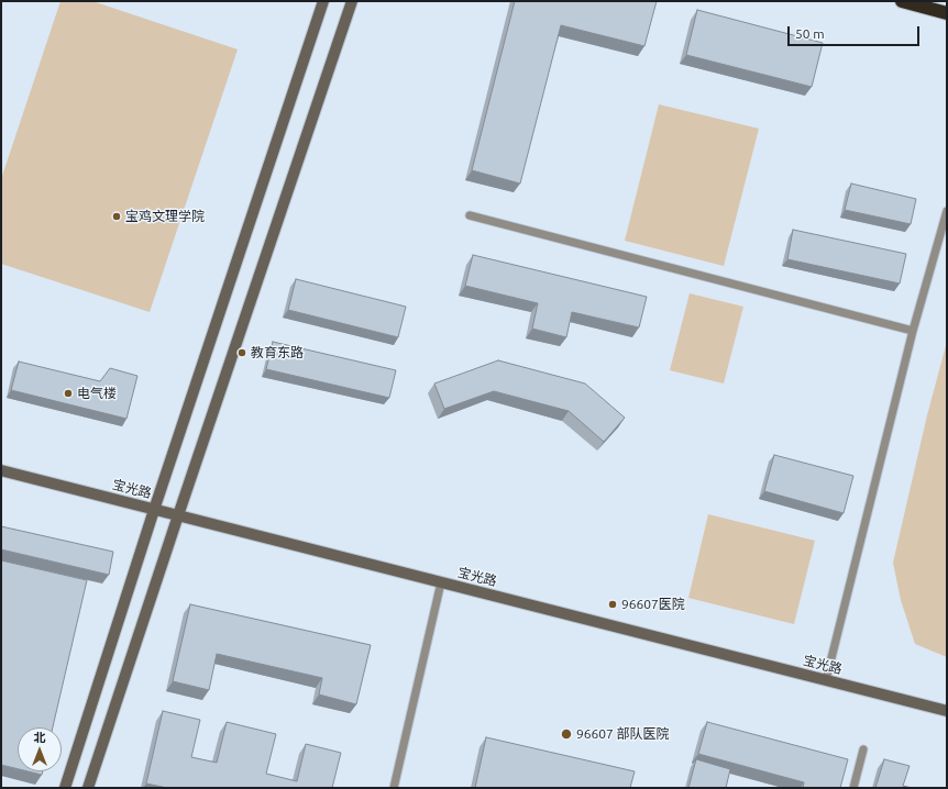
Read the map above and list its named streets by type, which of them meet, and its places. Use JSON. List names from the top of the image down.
{
  "streets": {
    "street": ["宝光路"]
  },
  "places": [
    "宝鸡文理学院",
    "教育东路",
    "电气楼",
    "96607医院",
    "96607 部队医院"
  ],
  "scale_bar": "50 m",
  "north": "top"
}
